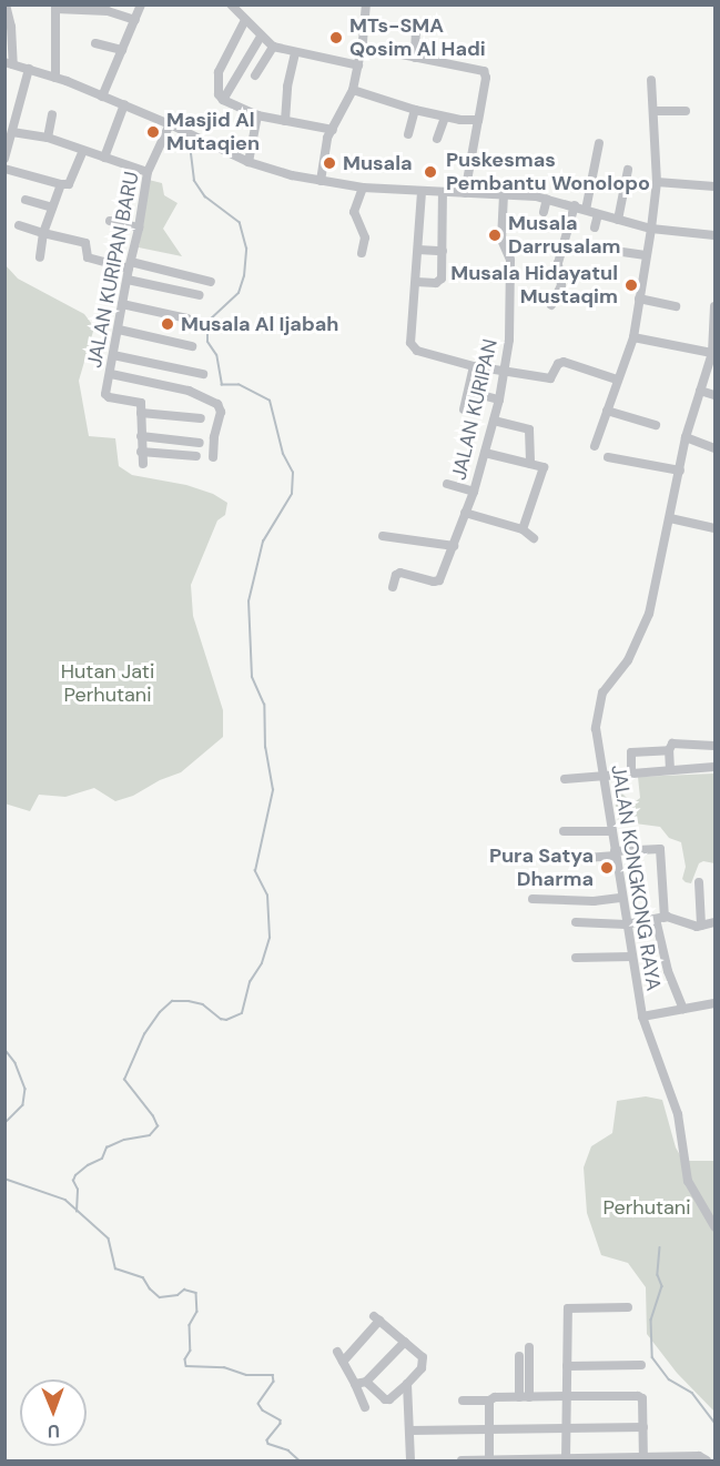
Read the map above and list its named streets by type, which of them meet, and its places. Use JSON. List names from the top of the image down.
{
  "streets": {
    "street": ["JALAN KURIPAN BARU", "JALAN KURIPAN", "JALAN KONGKONG RAYA"]
  },
  "parks": ["Hutan Jati Perhutani", "Perhutani"],
  "places": [
    "MTs-SMA Qosim Al Hadi",
    "Masjid Al Mutaqien",
    "Musala",
    "Puskesmas Pembantu Wonolopo",
    "Musala Darrusalam",
    "Musala Hidayatul Mustaqim",
    "Musala Al Ijabah",
    "Pura Satya Dharma"
  ],
  "north": "bottom"
}
